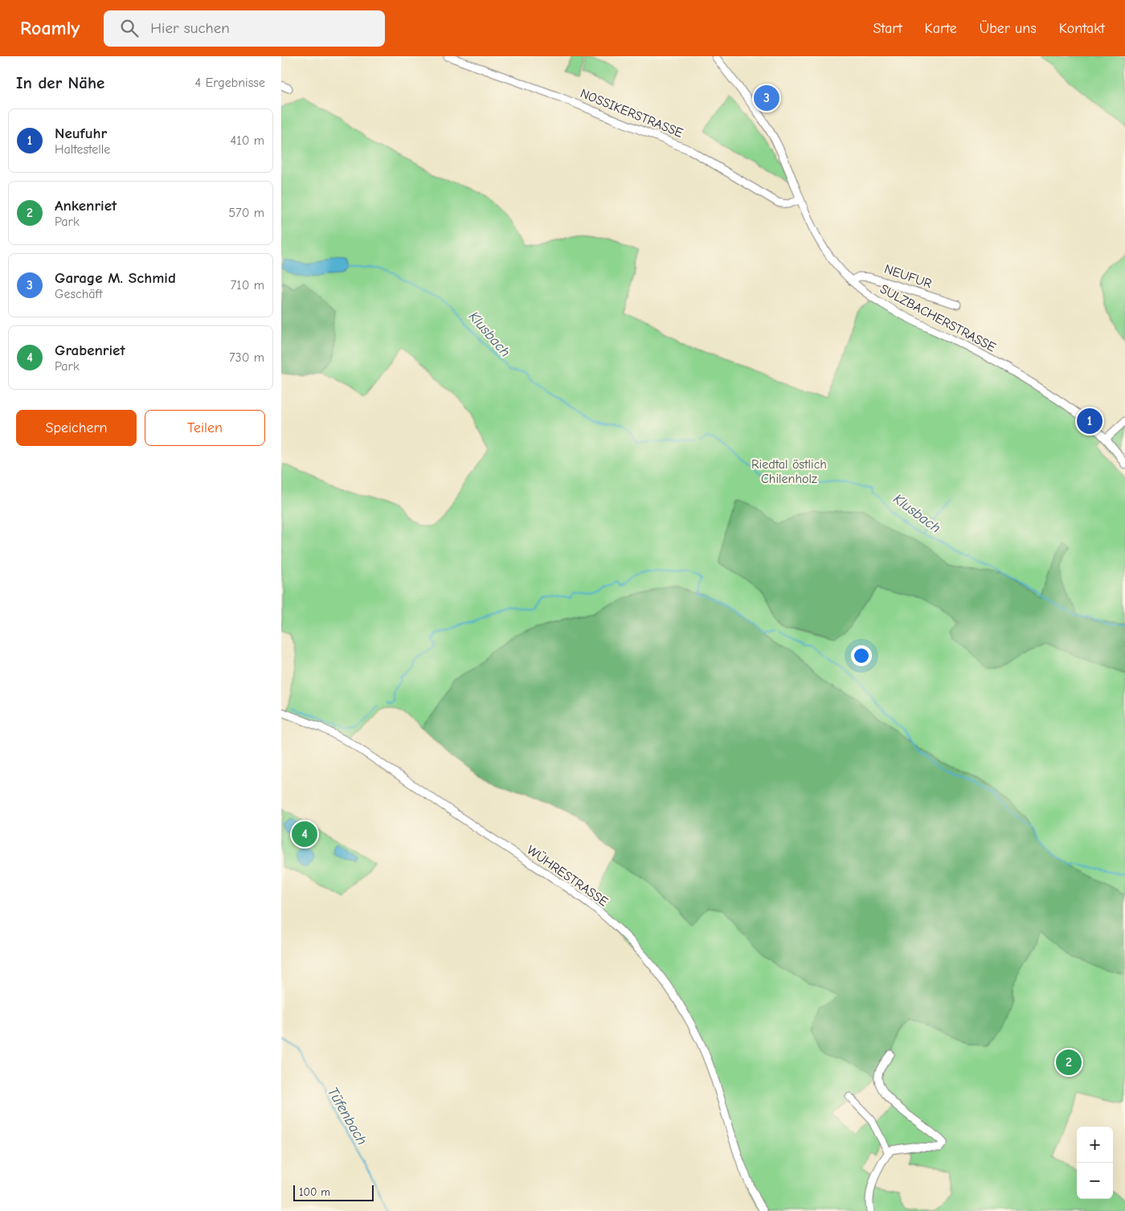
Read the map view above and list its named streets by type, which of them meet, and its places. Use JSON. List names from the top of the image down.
{
  "streets": {
    "street": [
      "NOSSIKERSTRASSE",
      "NEUFUR",
      "SULZBACHERSTRASSE",
      "WÜHRESTRASSE"
    ]
  },
  "crossings": [
    ["NOSSIKERSTRASSE", "SULZBACHERSTRASSE"],
    ["NEUFUR", "SULZBACHERSTRASSE"]
  ],
  "water": ["Klusbach", "Tüfenbach"],
  "parks": ["Riedtal östlich Chilenholz"],
  "scale_bar": "100 m",
  "page": {
    "header": "Roamly",
    "search": "Hier suchen",
    "nav": [
      "Start",
      "Karte",
      "Über uns",
      "Kontakt"
    ],
    "heading": ["In der Nähe", "4 Ergebnisse"],
    "pins": [
      "3",
      "1",
      "4",
      "2"
    ],
    "list": [
      {
        "mark": "1",
        "name": "Neufuhr",
        "note": "Haltestelle",
        "value": "410 m"
      },
      {
        "mark": "2",
        "name": "Ankenriet",
        "note": "Park",
        "value": "570 m"
      },
      {
        "mark": "3",
        "name": "Garage M. Schmid",
        "note": "Geschäft",
        "value": "710 m"
      },
      {
        "mark": "4",
        "name": "Grabenriet",
        "note": "Park",
        "value": "730 m"
      }
    ],
    "buttons": ["Speichern", "Teilen"],
    "map_buttons": ["+", "−"],
    "scale": "100 m"
  }
}
